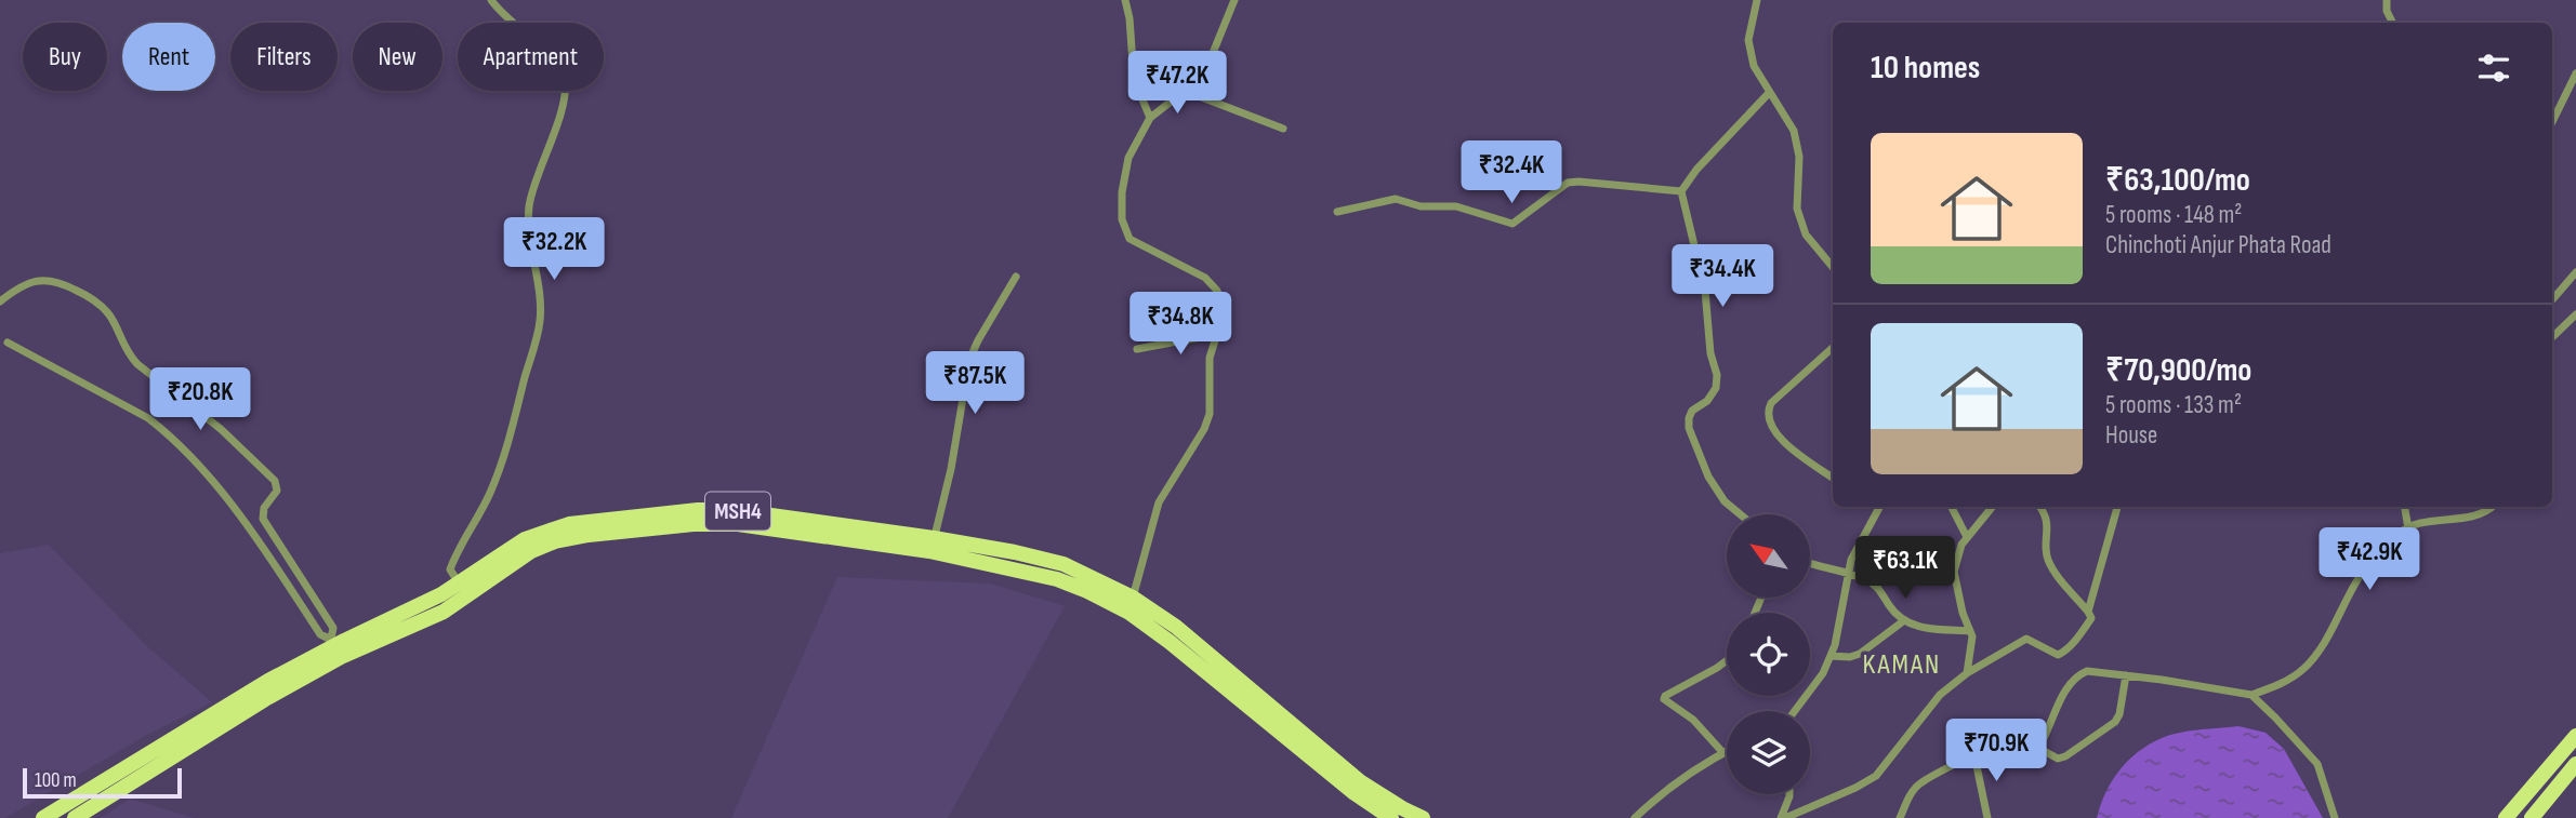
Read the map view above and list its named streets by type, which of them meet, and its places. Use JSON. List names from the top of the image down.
{
  "streets": {
    "main road": ["MSH4"]
  },
  "districts": ["KAMAN"],
  "scale_bar": "100 m",
  "north": "top left",
  "page": {
    "chip": [
      "Buy",
      "Rent",
      "Filters",
      "New",
      "Apartment"
    ],
    "heading": "10 homes",
    "price": [
      "₹47.2K",
      "₹32.4K",
      "₹32.2K",
      "₹34.4K",
      "₹34.8K",
      "₹87.5K",
      "₹20.8K",
      "₹42.9K",
      "₹63.1K",
      "₹70.9K"
    ],
    "list": [
      {
        "name": "₹63,100/mo",
        "note": "5 rooms · 148 m² · Chinchoti Anjur Phata Road"
      },
      {
        "name": "₹70,900/mo",
        "note": "5 rooms · 133 m² · House"
      }
    ],
    "scale": "100 m"
  }
}
